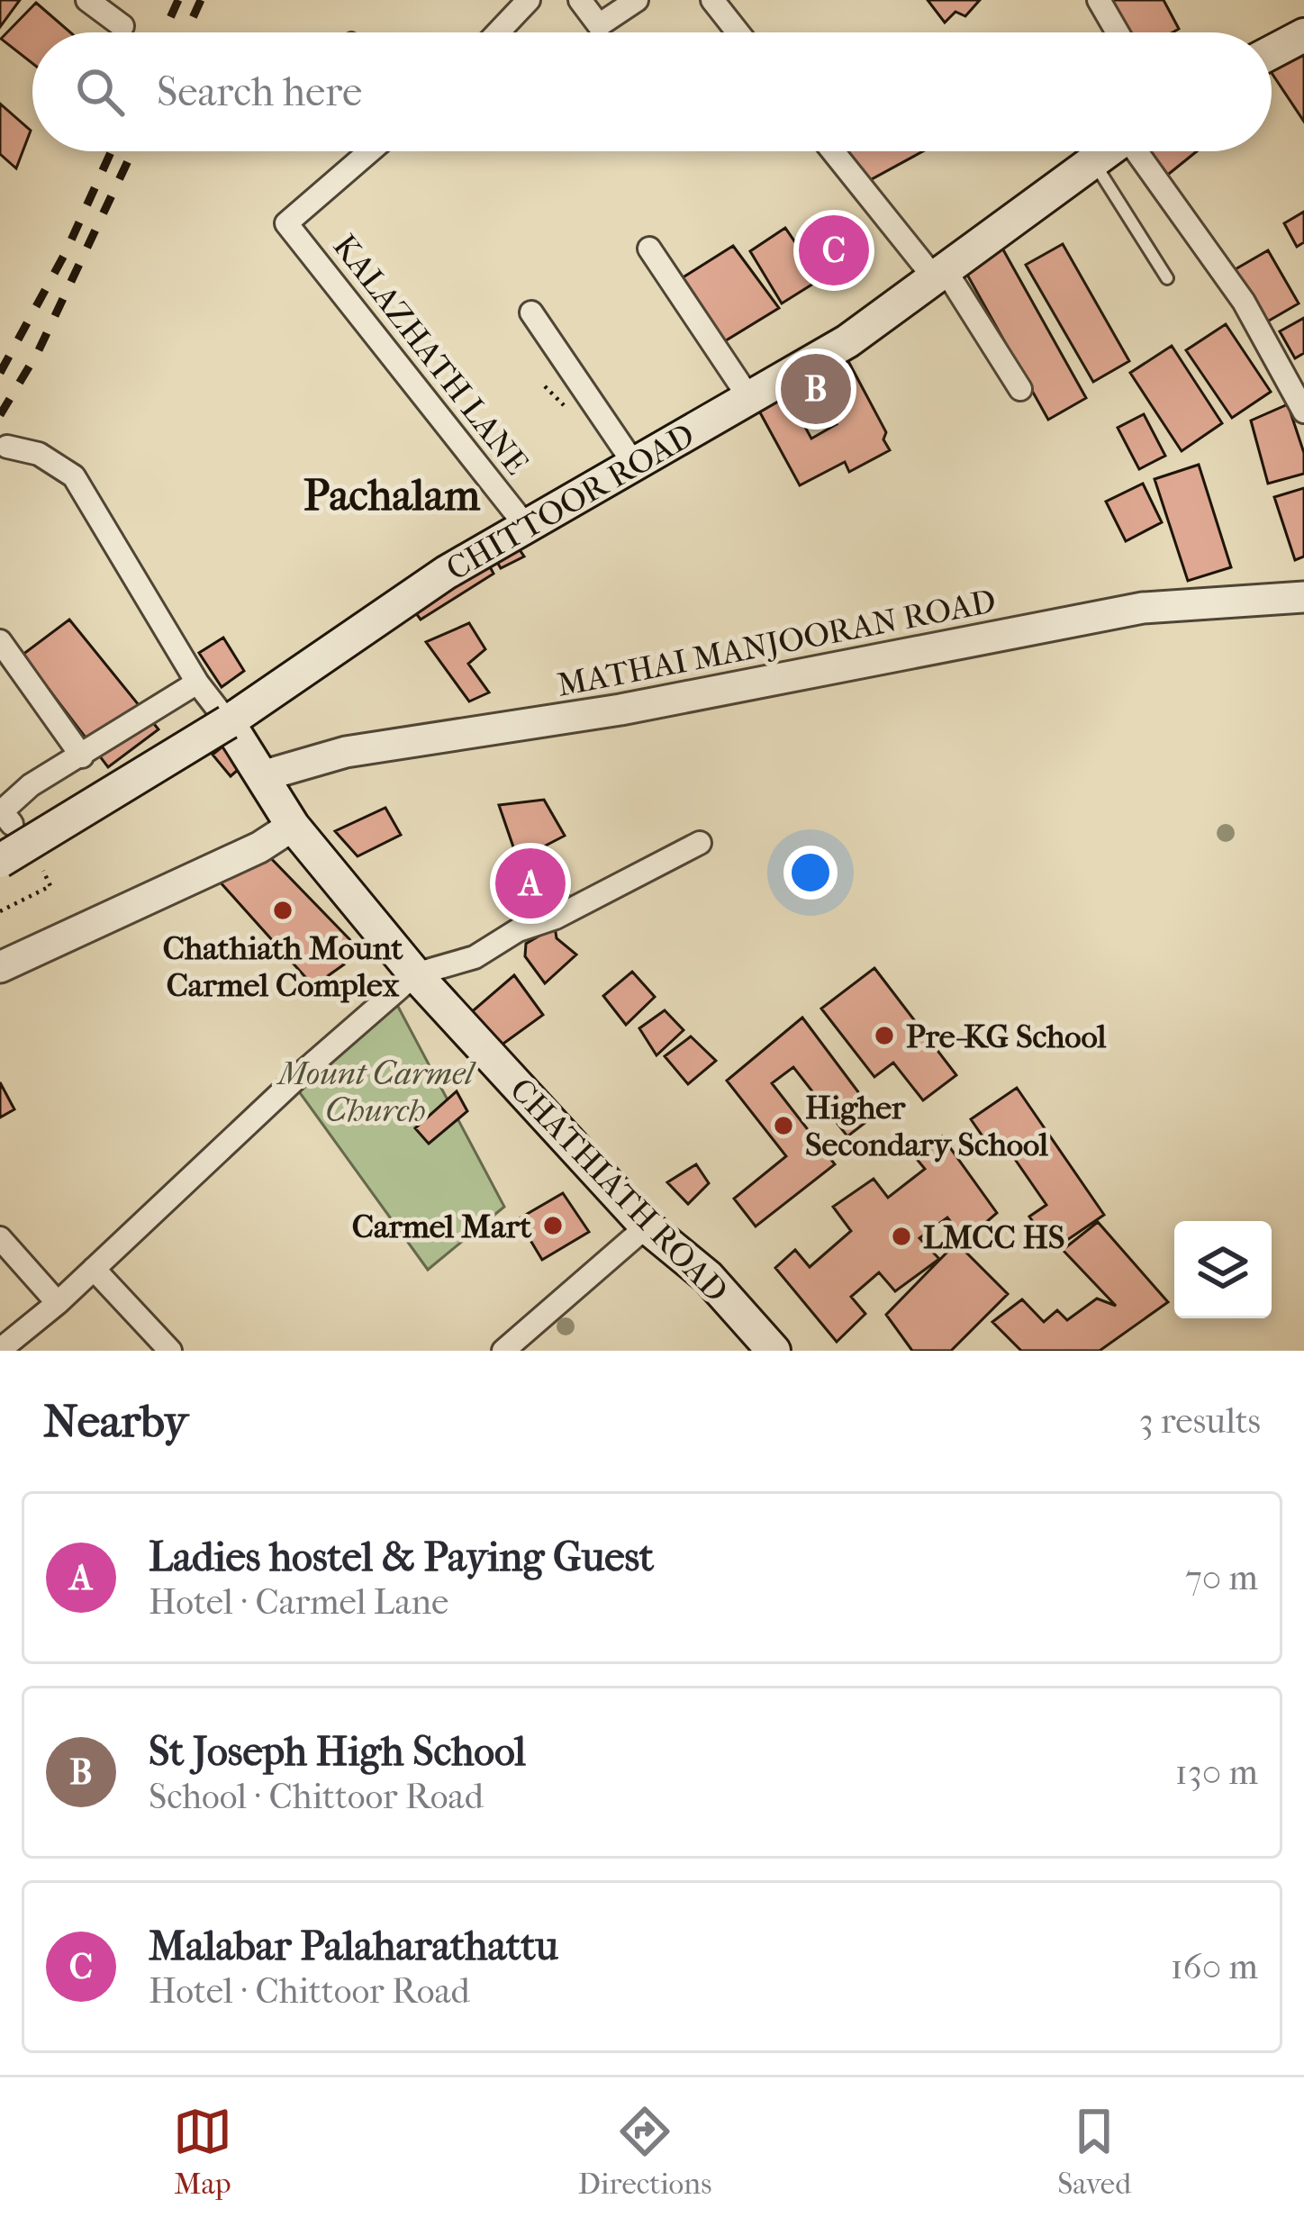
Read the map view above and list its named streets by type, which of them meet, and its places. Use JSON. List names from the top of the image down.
{
  "streets": {
    "main road": ["CHITTOOR ROAD", "CHATHIATH ROAD"],
    "street": ["KALAZHATH LANE", "MATHAI MANJOORAN ROAD"]
  },
  "crossings": [
    ["KALAZHATH LANE", "CHITTOOR ROAD"],
    ["CHITTOOR ROAD", "CHATHIATH ROAD"],
    ["MATHAI MANJOORAN ROAD", "CHATHIATH ROAD"]
  ],
  "districts": ["Pachalam"],
  "parks": ["Mount Carmel Church"],
  "places": [
    "Chathiath Mount Carmel Complex",
    "Pre-KG School",
    "Higher Secondary School",
    "Carmel Mart",
    "LMCC HS"
  ],
  "page": {
    "search": "Search here",
    "pins": ["C", "B", "A"],
    "heading": ["Nearby", "3 results"],
    "list": [
      {
        "mark": "A",
        "name": "Ladies hostel & Paying Guest",
        "note": "Hotel · Carmel Lane",
        "value": "70 m"
      },
      {
        "mark": "B",
        "name": "St Joseph High School",
        "note": "School · Chittoor Road",
        "value": "130 m"
      },
      {
        "mark": "C",
        "name": "Malabar Palaharathattu",
        "note": "Hotel · Chittoor Road",
        "value": "160 m"
      }
    ],
    "nav": ["Map", "Directions", "Saved"]
  }
}
